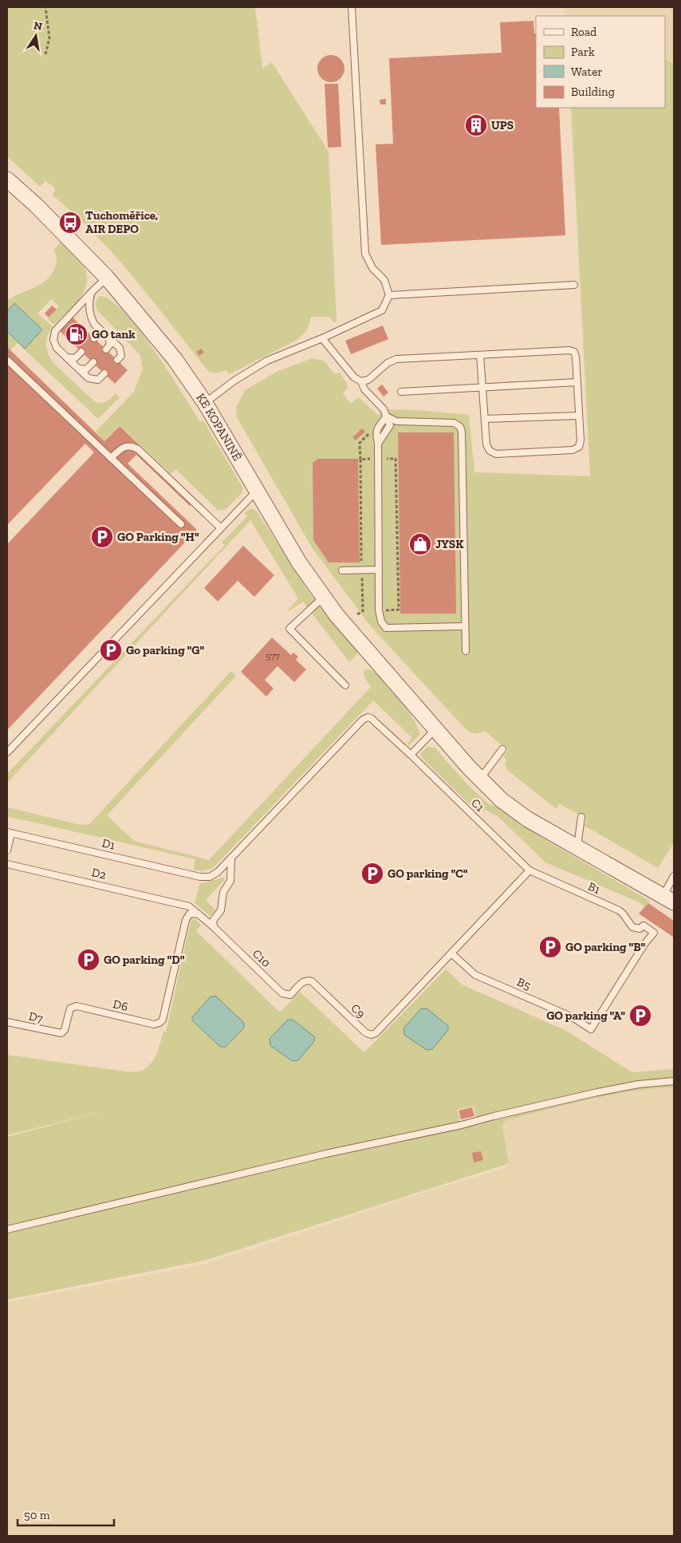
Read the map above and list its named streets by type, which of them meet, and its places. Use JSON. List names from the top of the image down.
{
  "streets": {
    "street": ["KE KOPANINĚ"],
    "lane": [
      "C1",
      "D1",
      "D2",
      "B1",
      "C10",
      "B5",
      "D6",
      "C9",
      "D7"
    ]
  },
  "crossings": [
    ["C1", "D1"],
    ["C1", "B1"],
    ["C1", "C9"],
    ["D2", "C10"],
    ["B1", "B5"],
    ["B1", "C9"],
    ["C10", "D6"],
    ["C10", "C9"],
    ["B5", "C9"],
    ["D6", "D7"]
  ],
  "places": {
    "building": ["UPS"],
    "bus stop": ["Tuchoměřice, AIR DEPO"],
    "fuel station": ["GO tank"],
    "parking": [
      "GO Parking \"H\"",
      "Go parking \"G\"",
      "GO parking \"C\"",
      "GO parking \"B\"",
      "GO parking \"D\"",
      "GO parking \"A\""
    ],
    "shop": ["JYSK"]
  },
  "house_numbers": ["577"],
  "legend": [
    "Road",
    "Park",
    "Water",
    "Building"
  ],
  "scale_bar": "50 m",
  "north": "top"
}
